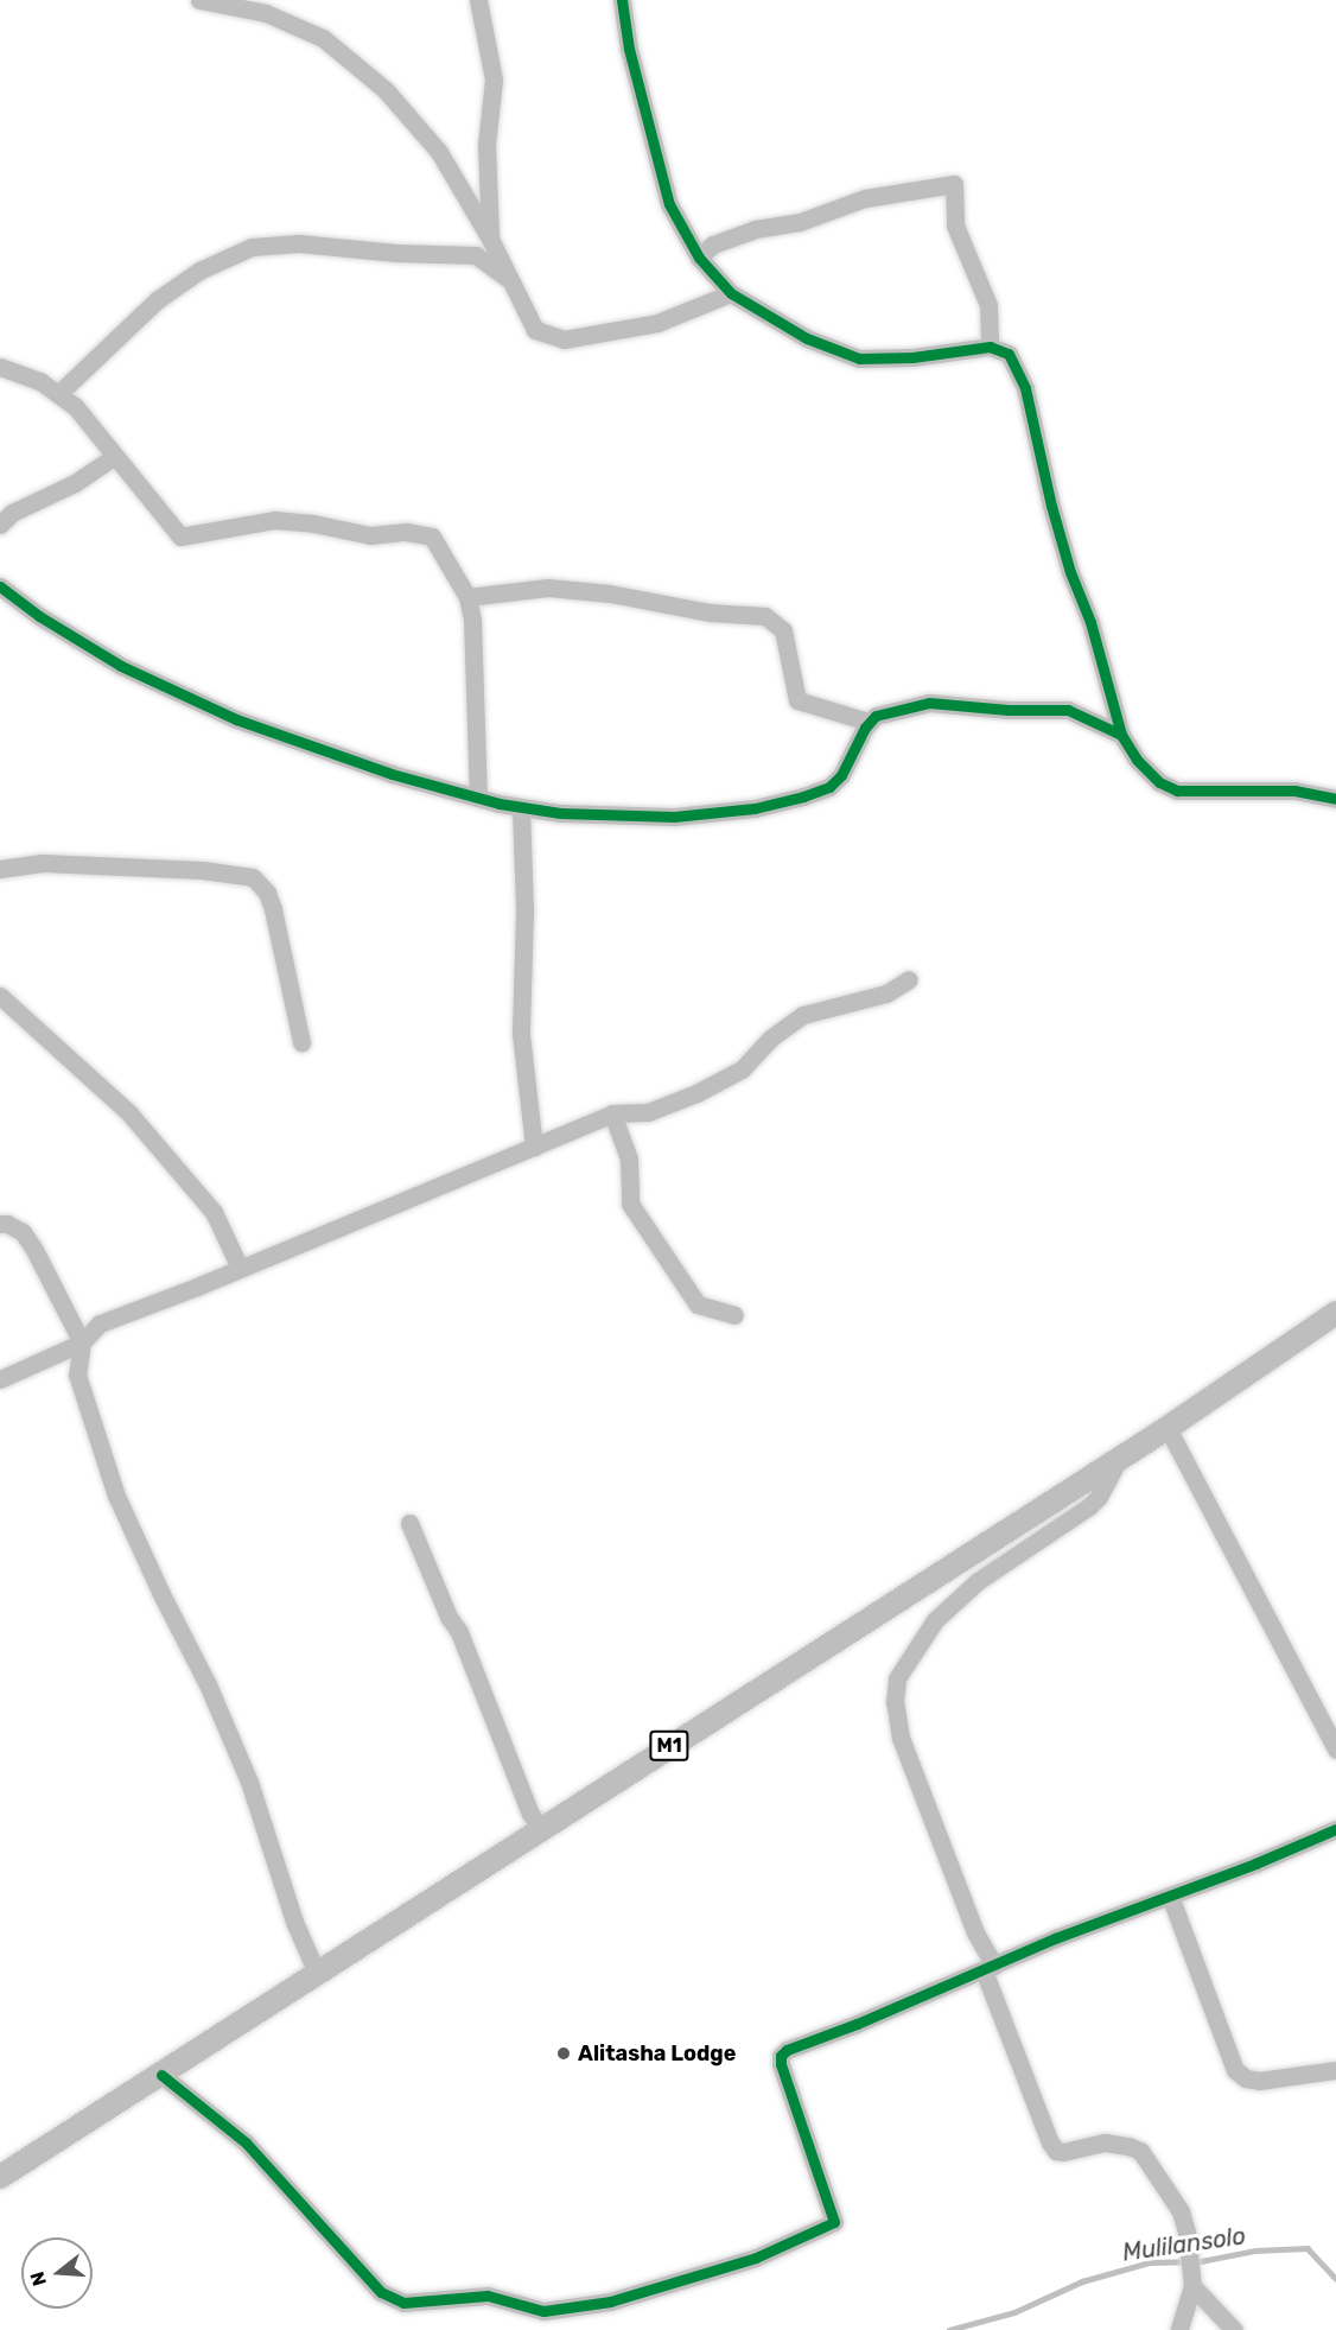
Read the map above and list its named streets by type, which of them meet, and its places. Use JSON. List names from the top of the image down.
{
  "streets": {
    "main road": ["M1"]
  },
  "water": ["Mulilansolo"],
  "places": ["Alitasha Lodge"],
  "north": "left"
}
